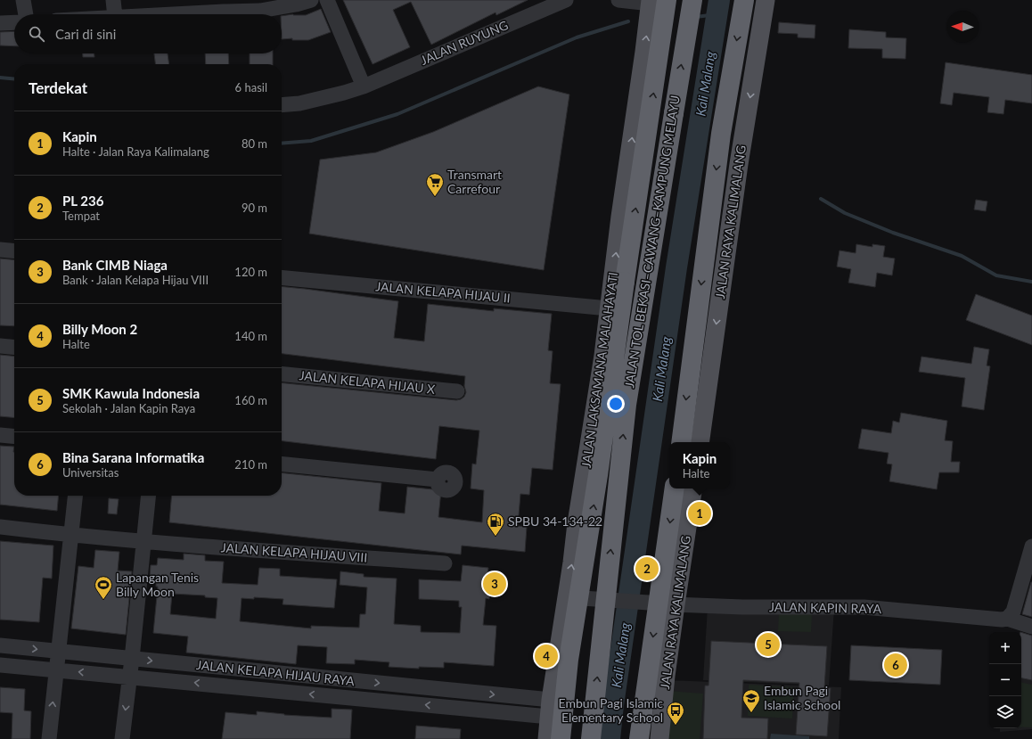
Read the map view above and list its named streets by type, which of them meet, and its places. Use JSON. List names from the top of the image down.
{
  "streets": {
    "highway": ["JALAN TOL BEKASI–CAWANG–KAMPUNG MELAYU"],
    "main road": ["JALAN RAYA KALIMALANG", "JALAN LAKSAMANA MALAHAYATI"],
    "street": [
      "JALAN RUYUNG",
      "JALAN KELAPA HIJAU II",
      "JALAN KELAPA HIJAU X",
      "JALAN KELAPA HIJAU VIII",
      "JALAN KAPIN RAYA",
      "JALAN KELAPA HIJAU RAYA"
    ]
  },
  "crossings": [
    ["JALAN RAYA KALIMALANG", "JALAN KAPIN RAYA"],
    ["JALAN KELAPA HIJAU II", "JALAN LAKSAMANA MALAHAYATI"],
    ["JALAN LAKSAMANA MALAHAYATI", "JALAN KAPIN RAYA"],
    ["JALAN LAKSAMANA MALAHAYATI", "JALAN KELAPA HIJAU RAYA"]
  ],
  "one_way": ["JALAN RAYA KALIMALANG", "JALAN LAKSAMANA MALAHAYATI"],
  "water": ["Kali Malang"],
  "places": {
    "supermarket": ["Transmart Carrefour"],
    "fuel station": ["SPBU 34-134-22"],
    "sports": ["Lapangan Tenis Billy Moon"],
    "school or university": ["Embun Pagi Islamic School"],
    "bus stop": ["Embun Pagi Islamic Elementary School"]
  },
  "north": "left",
  "page": {
    "search": "Cari di sini",
    "heading": ["Terdekat", "6 hasil"],
    "list": [
      {
        "mark": "1",
        "name": "Kapin",
        "note": "Halte · Jalan Raya Kalimalang",
        "value": "80 m"
      },
      {
        "mark": "2",
        "name": "PL 236",
        "note": "Tempat",
        "value": "90 m"
      },
      {
        "mark": "3",
        "name": "Bank CIMB Niaga",
        "note": "Bank · Jalan Kelapa Hijau VIII",
        "value": "120 m"
      },
      {
        "mark": "4",
        "name": "Billy Moon 2",
        "note": "Halte",
        "value": "140 m"
      },
      {
        "mark": "5",
        "name": "SMK Kawula Indonesia",
        "note": "Sekolah · Jalan Kapin Raya",
        "value": "160 m"
      },
      {
        "mark": "6",
        "name": "Bina Sarana Informatika",
        "note": "Universitas",
        "value": "210 m"
      }
    ],
    "popup": ["Kapin", "Halte"],
    "pins": [
      "1",
      "2",
      "3",
      "5",
      "4",
      "6"
    ],
    "map_buttons": ["+", "−"]
  }
}
